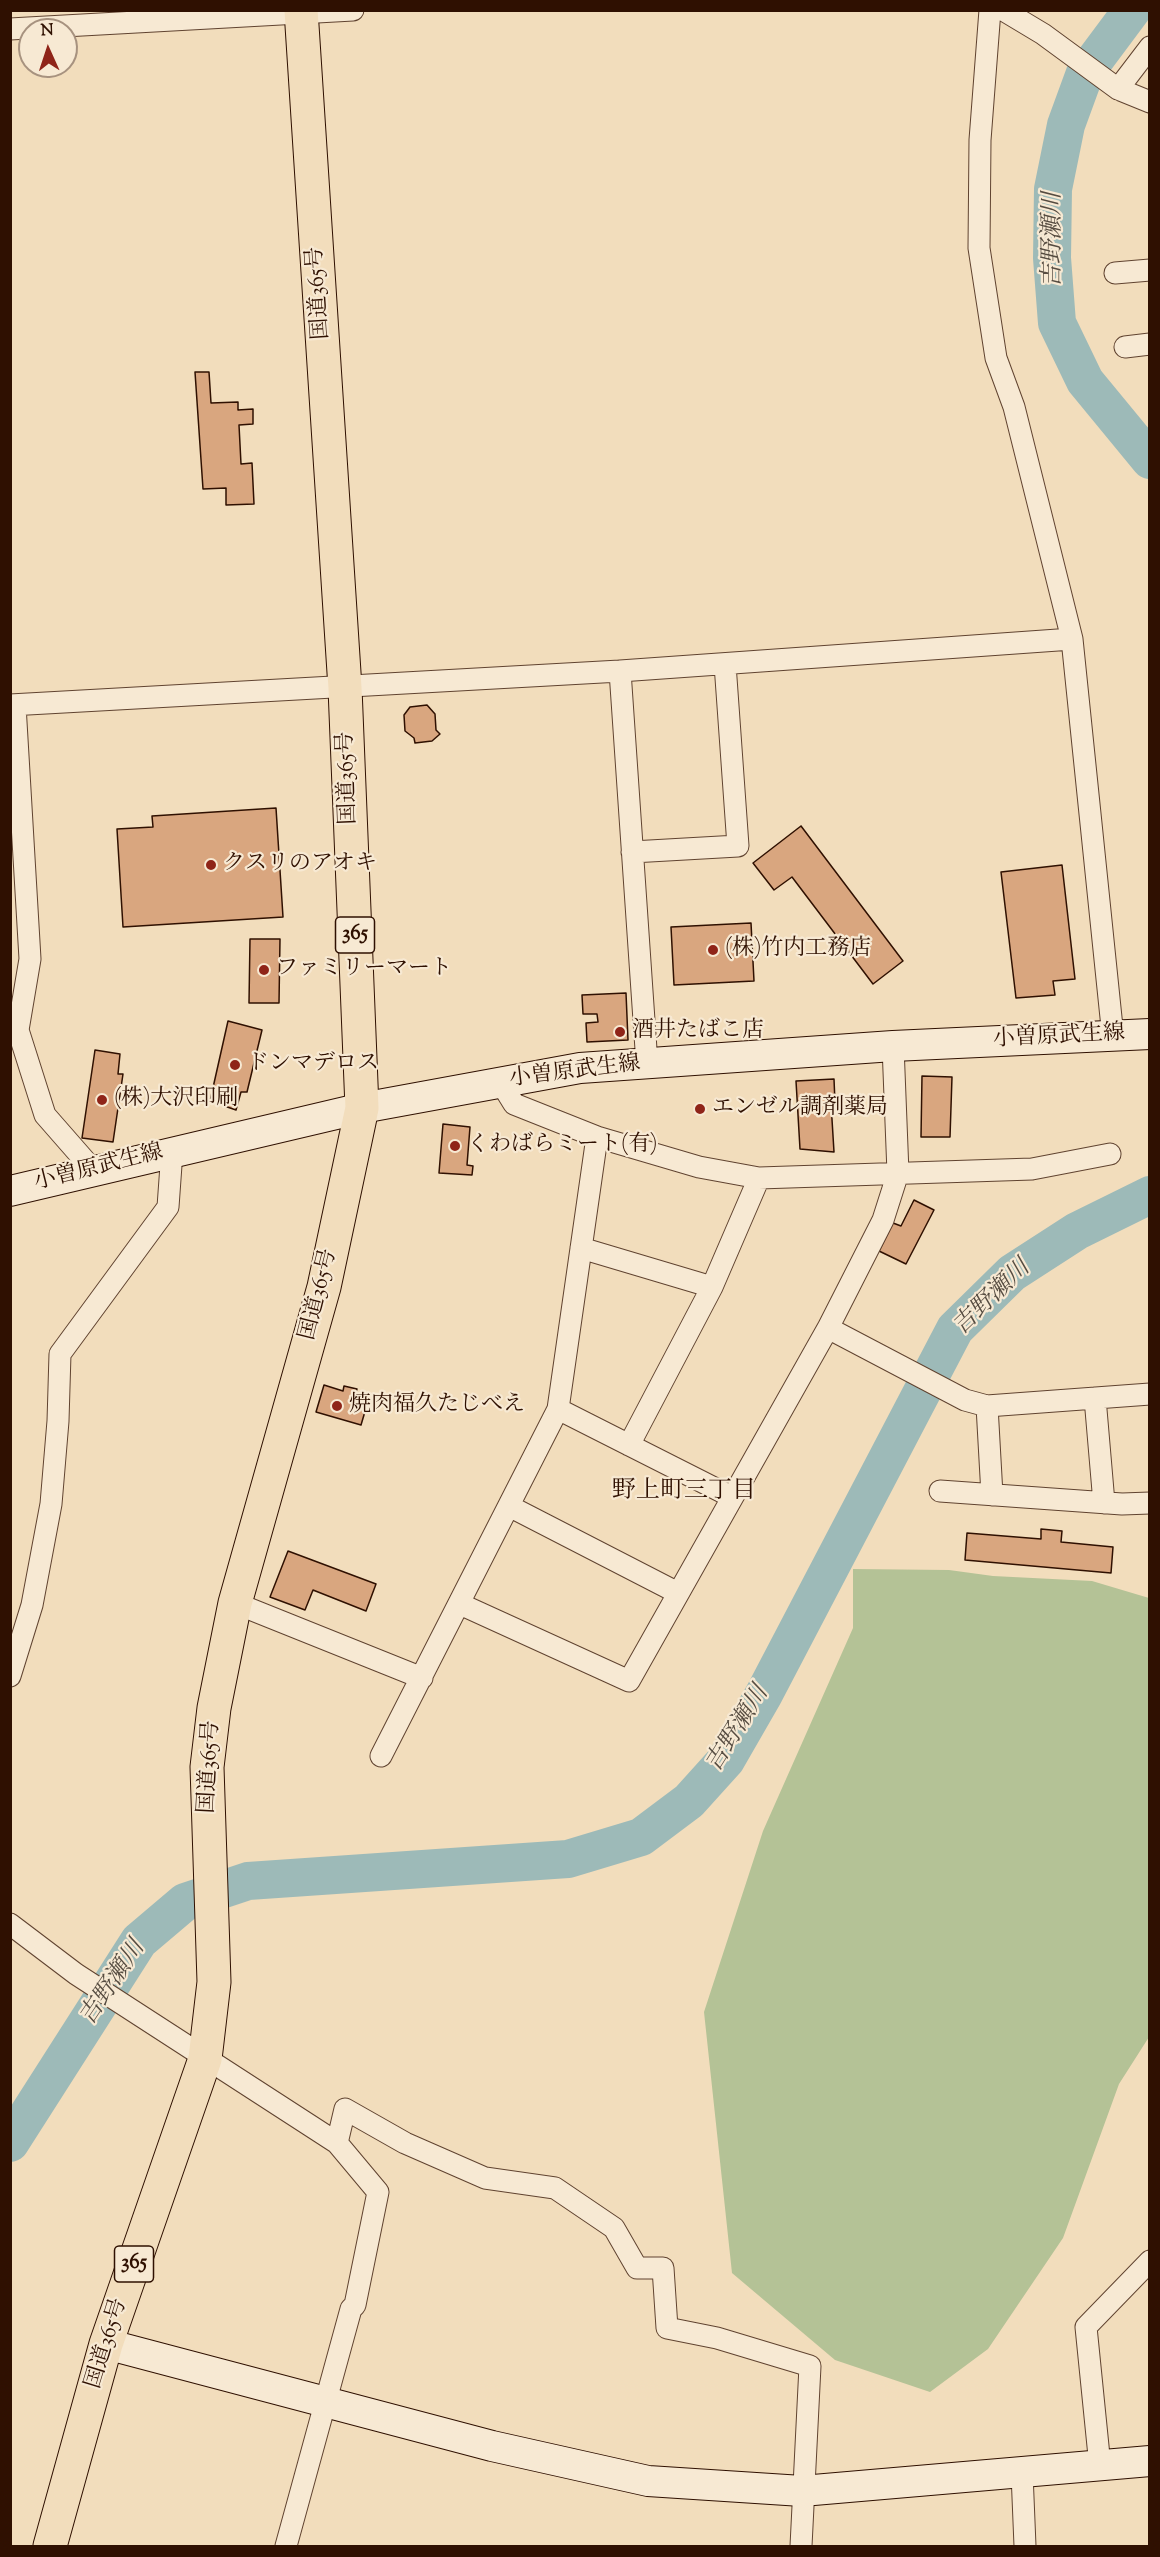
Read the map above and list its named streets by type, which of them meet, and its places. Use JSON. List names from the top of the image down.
{
  "streets": {
    "highway": ["国道365号", "365"],
    "main road": ["小曽原武生線"]
  },
  "crossings": [
    ["国道365号", "小曽原武生線"]
  ],
  "districts": ["野上町三丁目"],
  "water": ["吉野瀬川"],
  "places": [
    "クスリのアオキ",
    "(株)竹内工務店",
    "ファミリーマート",
    "酒井たばこ店",
    "ドンマデロス",
    "(株)大沢印刷",
    "エンゼル調剤薬局",
    "くわばらミート(有)",
    "焼肉福久たじべえ"
  ],
  "north": "top"
}
